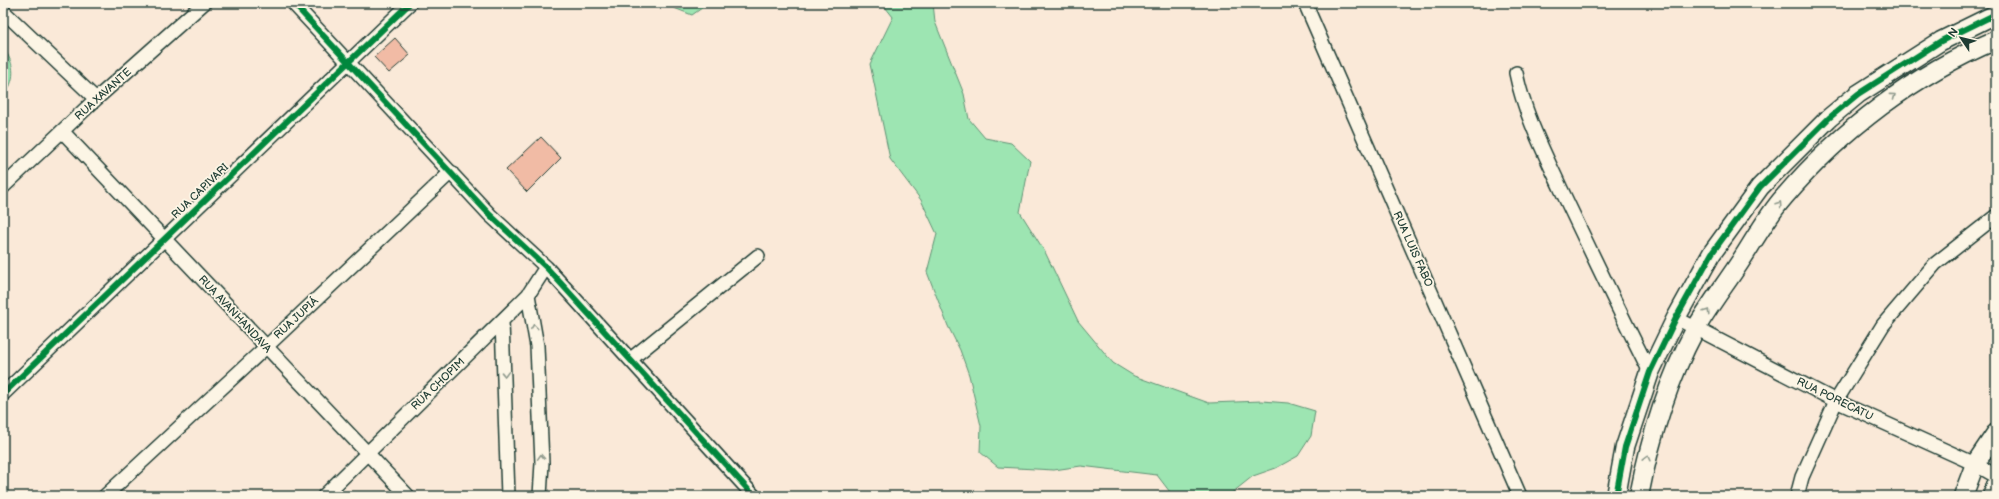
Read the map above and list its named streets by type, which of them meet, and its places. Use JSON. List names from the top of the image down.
{
  "streets": {
    "street": [
      "RUA XAVANTE",
      "RUA CAPIVARI",
      "RUA LUIS FABO",
      "RUA AVANHANDAVA",
      "RUA JUPIÁ",
      "RUA CHOPIM",
      "RUA PORECATU"
    ]
  },
  "crossings": [
    ["RUA XAVANTE", "RUA AVANHANDAVA"],
    ["RUA CAPIVARI", "RUA AVANHANDAVA"],
    ["RUA AVANHANDAVA", "RUA JUPIÁ"],
    ["RUA AVANHANDAVA", "RUA CHOPIM"]
  ],
  "north": "top left"
}
